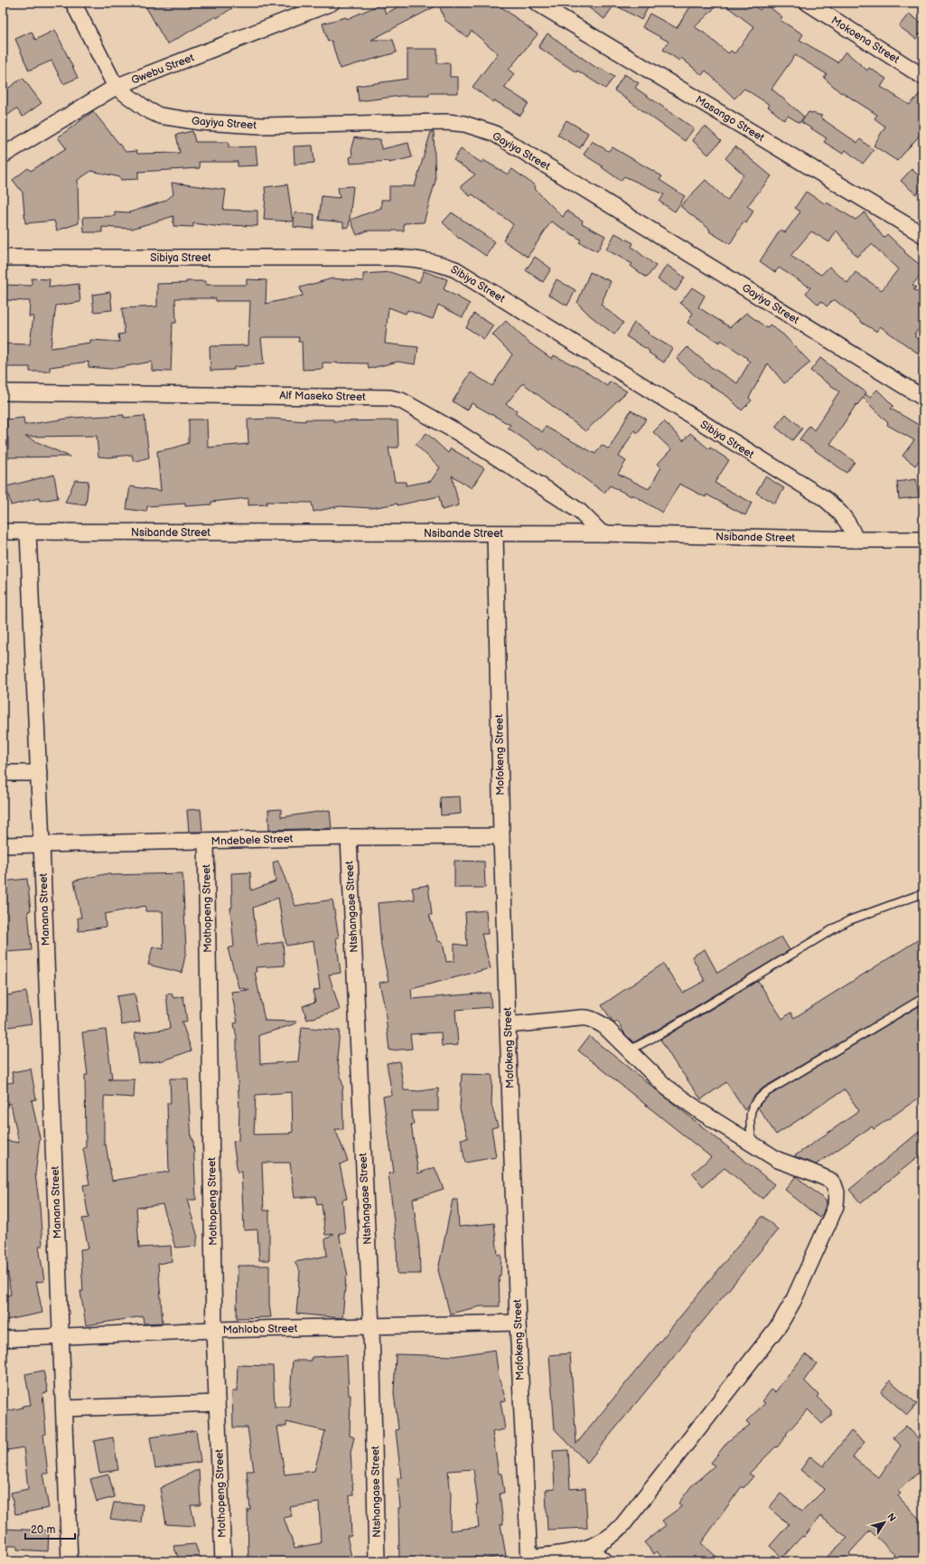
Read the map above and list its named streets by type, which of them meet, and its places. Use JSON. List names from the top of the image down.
{
  "streets": {
    "street": [
      "Mokoena Street",
      "Gwebu Street",
      "Masango Street",
      "Gayiya Street",
      "Sibiya Street",
      "Alf Maseko Street",
      "Nsibande Street",
      "Mofokeng Street",
      "Mndebele Street",
      "Ntshangase Street",
      "Mothopeng Street",
      "Manana Street",
      "Mahlobo Street"
    ]
  },
  "crossings": [
    ["Gwebu Street", "Gayiya Street"],
    ["Sibiya Street", "Nsibande Street"],
    ["Alf Maseko Street", "Nsibande Street"],
    ["Nsibande Street", "Mofokeng Street"],
    ["Nsibande Street", "Manana Street"],
    ["Mofokeng Street", "Mndebele Street"],
    ["Mofokeng Street", "Mahlobo Street"],
    ["Mndebele Street", "Ntshangase Street"],
    ["Mndebele Street", "Mothopeng Street"],
    ["Mndebele Street", "Manana Street"],
    ["Ntshangase Street", "Mahlobo Street"],
    ["Mothopeng Street", "Mahlobo Street"],
    ["Manana Street", "Mahlobo Street"]
  ],
  "scale_bar": "20 m",
  "north": "top right"
}
